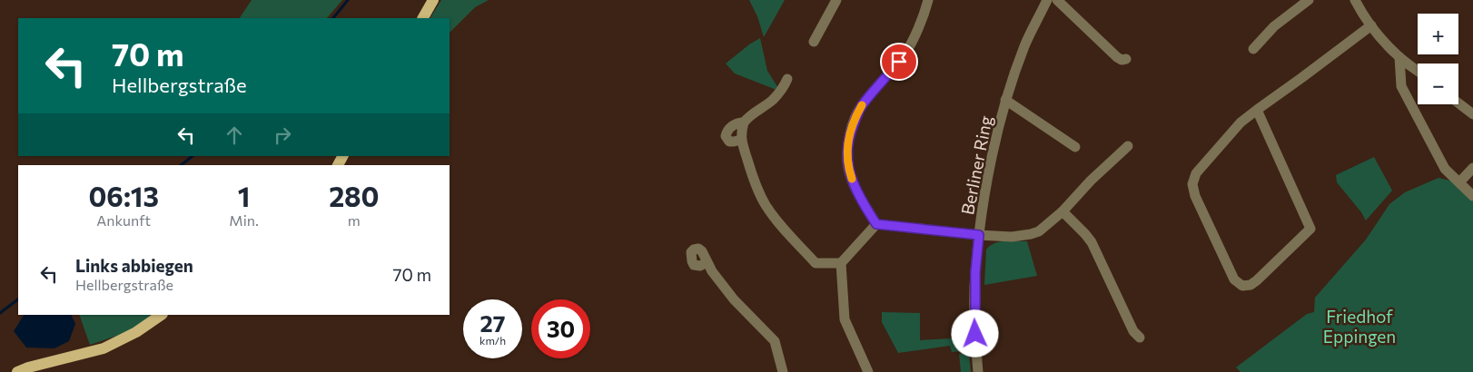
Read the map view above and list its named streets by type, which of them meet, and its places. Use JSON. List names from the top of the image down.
{
  "streets": {
    "street": ["Berliner Ring"]
  },
  "parks": ["Friedhof Eppingen"],
  "page": {
    "map_buttons": ["+", "−"],
    "turn": ["70 m", "Hellbergstraße"],
    "eta": [
      "06:13",
      "Ankunft",
      "1",
      "Min.",
      "280",
      "m"
    ],
    "list": [
      {
        "name": "Links abbiegen",
        "note": "Hellbergstraße",
        "value": "70 m"
      }
    ],
    "speed": "27 km/h",
    "limit": "30"
  }
}
